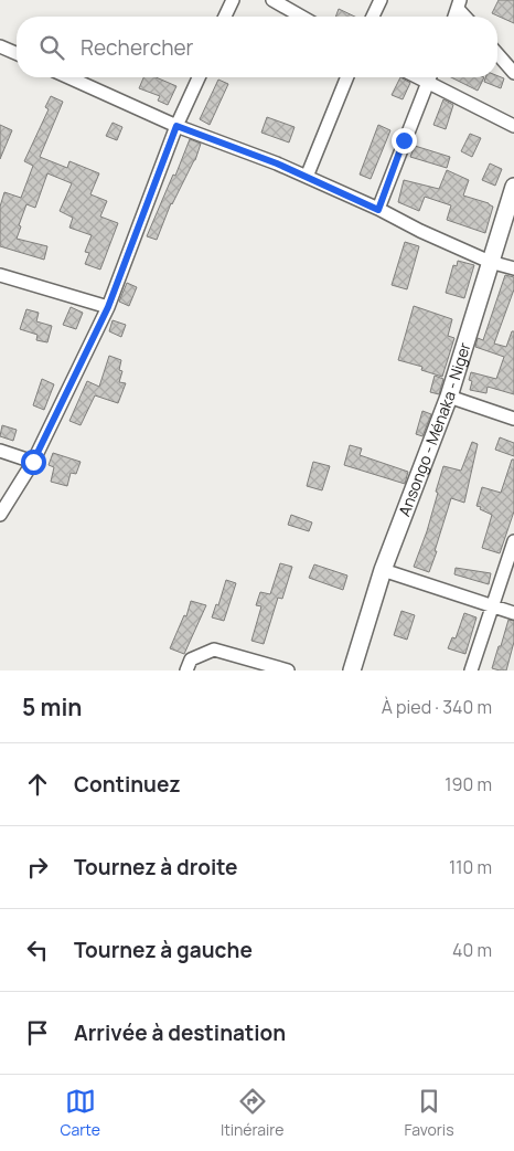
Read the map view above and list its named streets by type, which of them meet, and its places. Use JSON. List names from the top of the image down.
{
  "streets": {
    "main road": ["Ansongo - Ménaka - Niger"]
  },
  "page": {
    "search": "Rechercher",
    "heading": ["5 min", "À pied · 340 m"],
    "list": [
      ["Continuez", "190 m"],
      ["Tournez à droite", "110 m"],
      ["Tournez à gauche", "40 m"],
      "Arrivée à destination"
    ],
    "nav": ["Carte", "Itinéraire", "Favoris"]
  }
}
